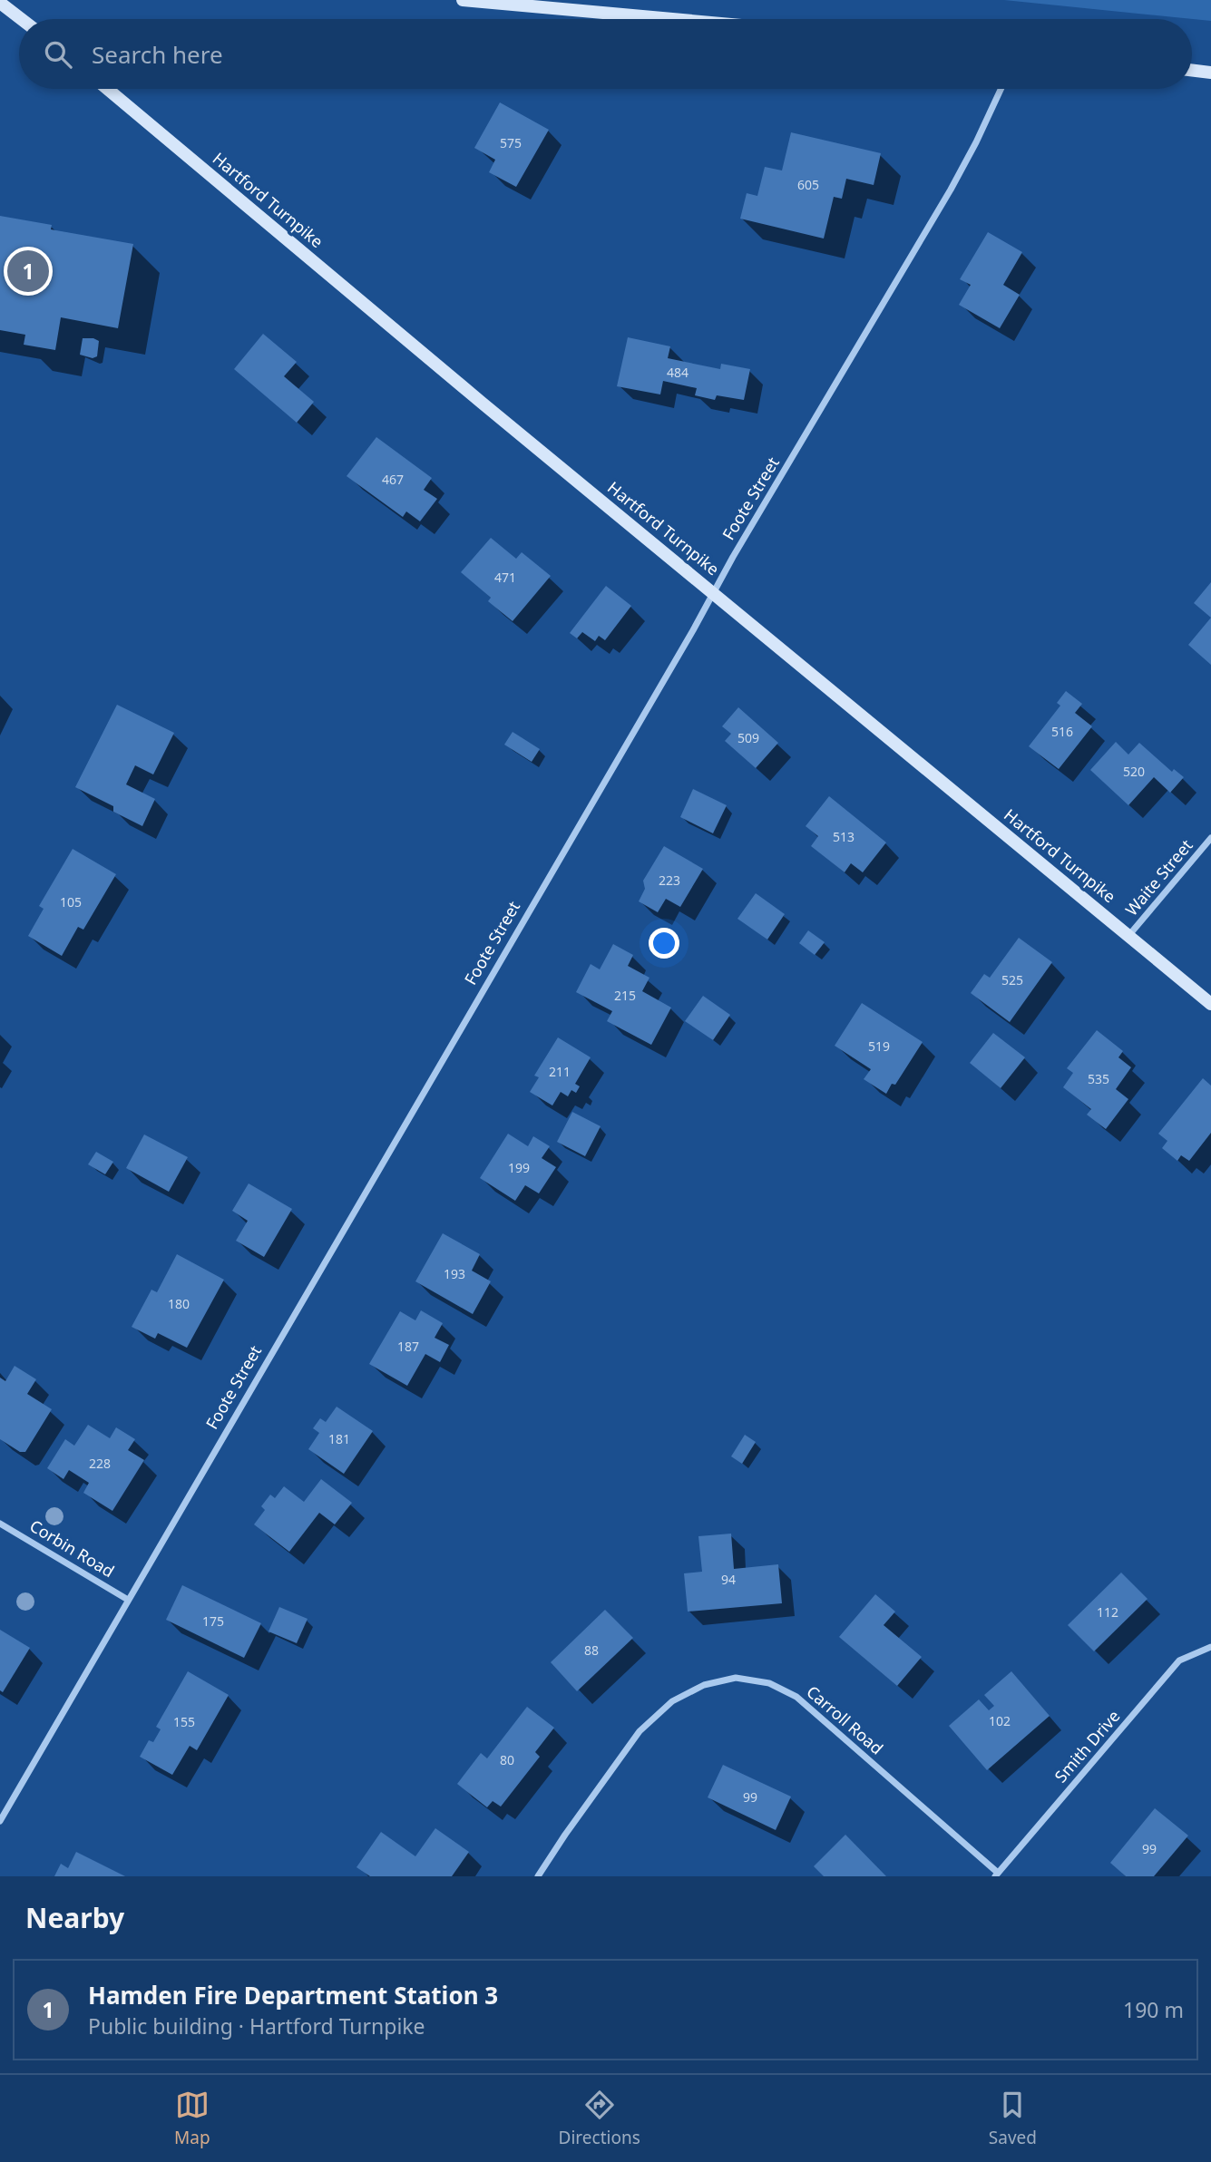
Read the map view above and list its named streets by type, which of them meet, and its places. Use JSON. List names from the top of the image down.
{
  "streets": {
    "main road": ["Hartford Turnpike"],
    "street": [
      "Foote Street",
      "Waite Street",
      "Corbin Road",
      "Carroll Road",
      "Smith Drive"
    ]
  },
  "crossings": [
    ["Hartford Turnpike", "Foote Street"],
    ["Hartford Turnpike", "Waite Street"],
    ["Foote Street", "Corbin Road"],
    ["Carroll Road", "Smith Drive"]
  ],
  "house_numbers": [
    "575",
    "605",
    "484",
    "467",
    "471",
    "516",
    "509",
    "520",
    "513",
    "223",
    "105",
    "525",
    "215",
    "519",
    "211",
    "535",
    "199",
    "193",
    "180",
    "187",
    "181",
    "228",
    "94",
    "112",
    "175",
    "88",
    "102",
    "155",
    "80",
    "99",
    "99"
  ],
  "page": {
    "search": "Search here",
    "pins": "1",
    "heading": "Nearby",
    "list": [
      {
        "mark": "1",
        "name": "Hamden Fire Department Station 3",
        "note": "Public building · Hartford Turnpike",
        "value": "190 m"
      }
    ],
    "nav": ["Map", "Directions", "Saved"]
  }
}
